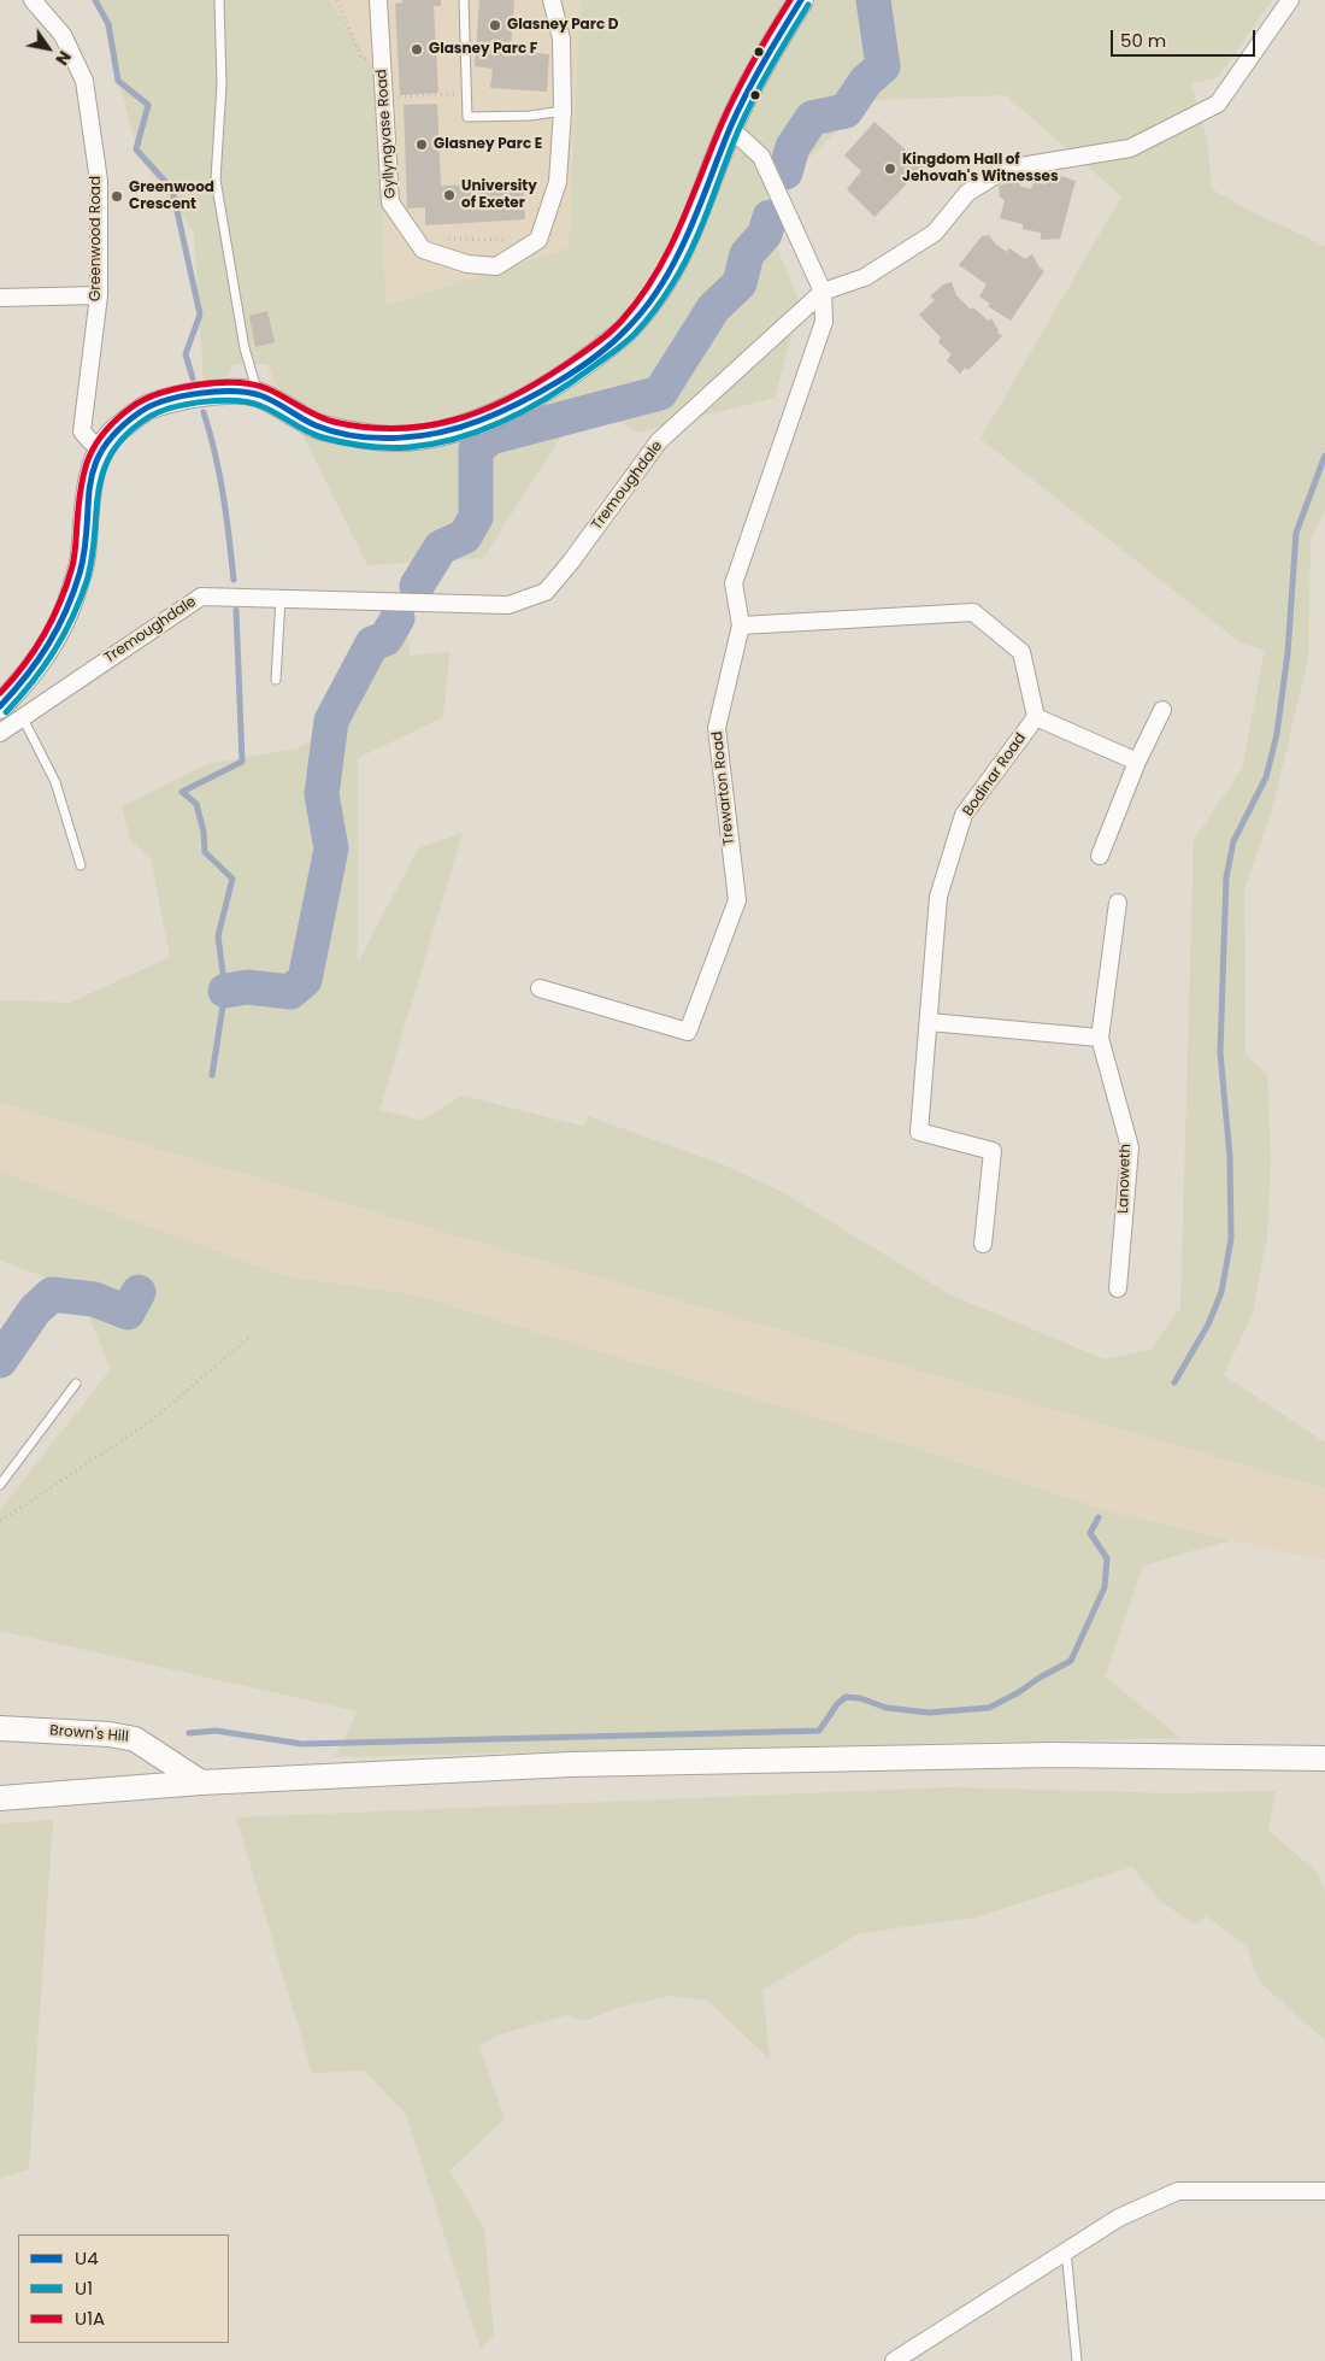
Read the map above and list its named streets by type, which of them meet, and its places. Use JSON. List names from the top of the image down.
{
  "streets": {
    "street": [
      "Gyllyngvase Road",
      "Greenwood Road",
      "Tremoughdale",
      "Bodinar Road",
      "Trewarton Road",
      "Lanoweth",
      "Brown's Hill"
    ]
  },
  "crossings": [
    ["Tremoughdale", "Trewarton Road"],
    ["Bodinar Road", "Trewarton Road"]
  ],
  "places": [
    "Glasney Parc D",
    "Glasney Parc F",
    "Glasney Parc E",
    "Kingdom Hall of Jehovah's Witnesses",
    "University of Exeter",
    "Greenwood Crescent"
  ],
  "lines": ["transit line U4", "transit line U1A", "transit line U1"],
  "legend": ["U4", "U1", "U1A"],
  "scale_bar": "50 m",
  "north": "bottom right"
}
